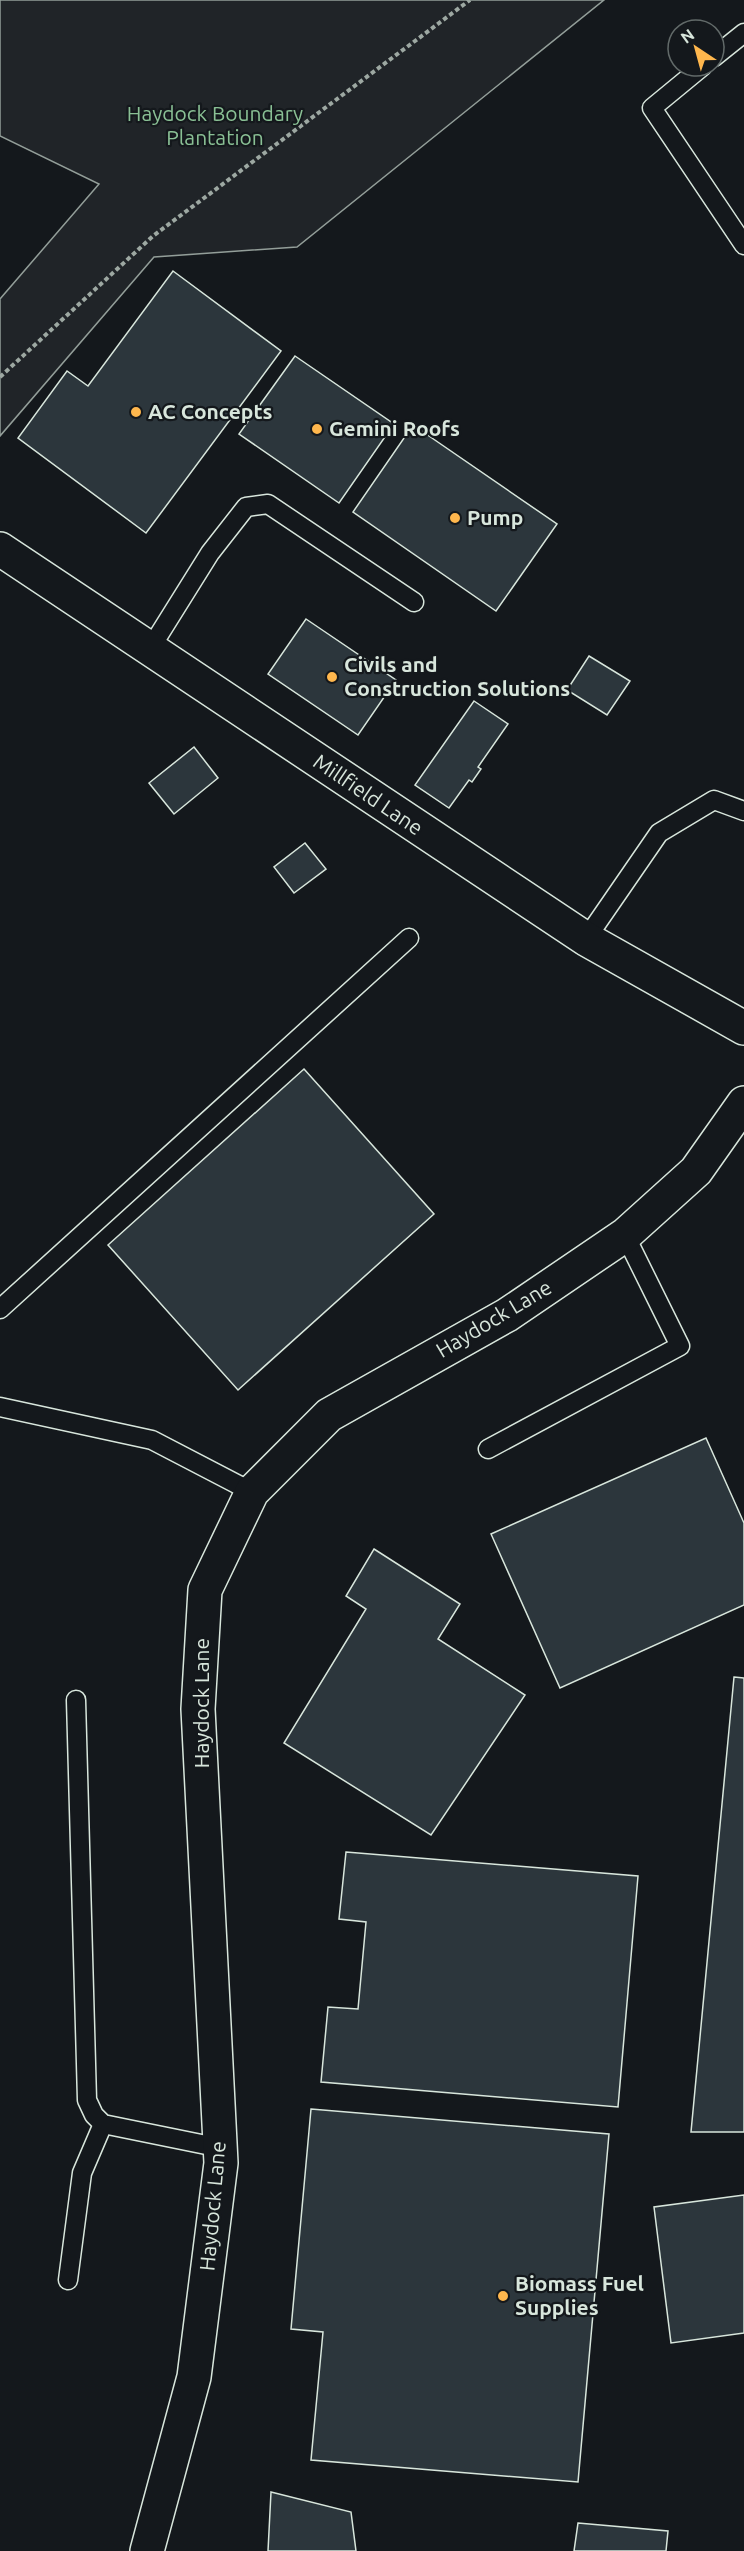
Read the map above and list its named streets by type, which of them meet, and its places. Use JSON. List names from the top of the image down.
{
  "streets": {
    "street": ["Millfield Lane", "Haydock Lane"]
  },
  "parks": ["Haydock Boundary Plantation"],
  "places": [
    "AC Concepts",
    "Gemini Roofs",
    "Pump",
    "Civils and Construction Solutions",
    "Biomass Fuel Supplies"
  ],
  "north": "top left"
}
